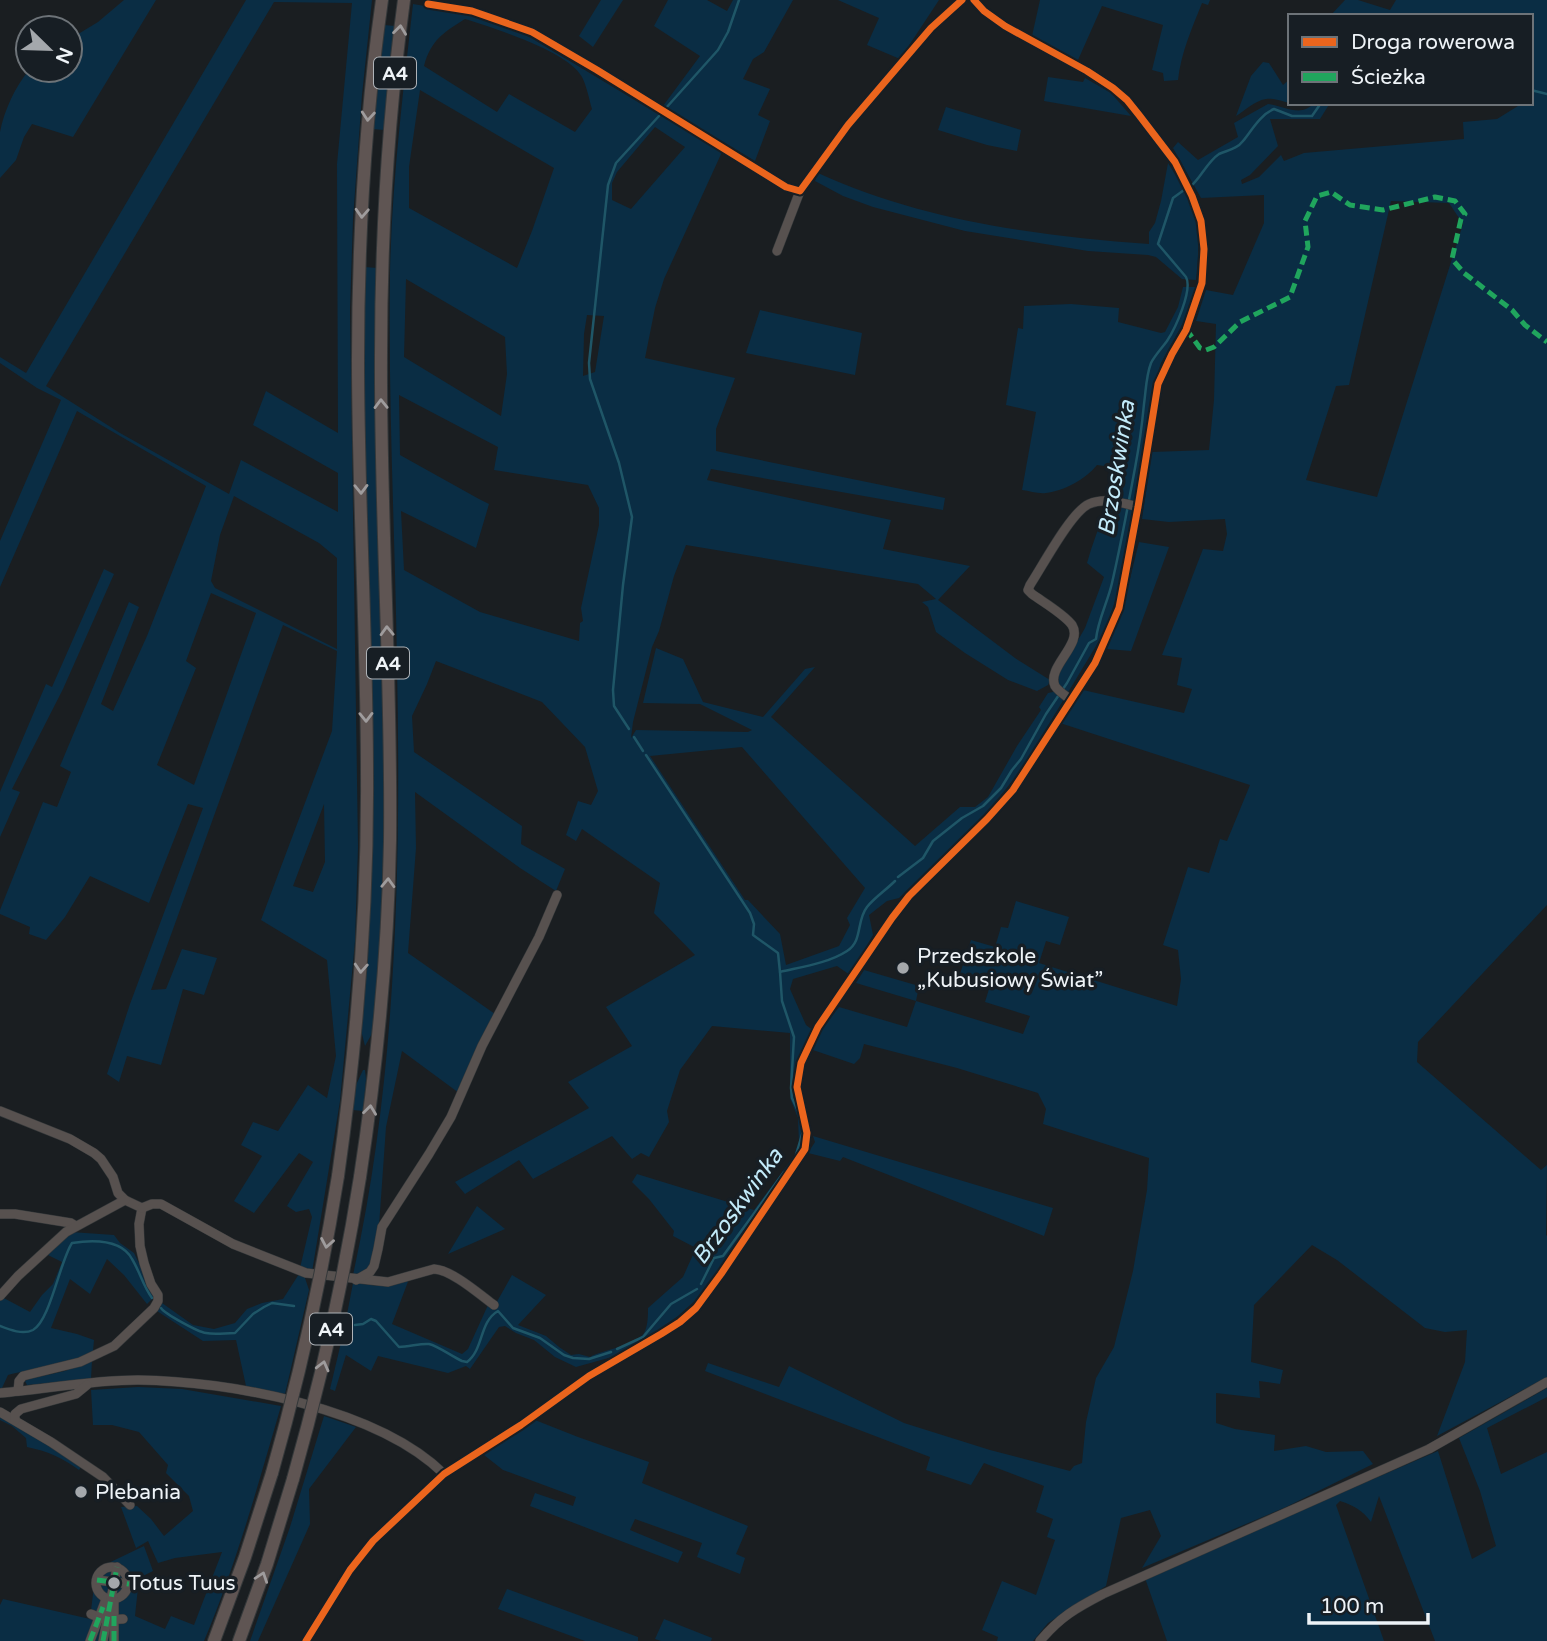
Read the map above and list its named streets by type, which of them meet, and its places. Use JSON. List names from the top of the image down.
{
  "streets": {
    "highway": ["A4"]
  },
  "water": ["Brzoskwinka"],
  "places": ["Przedszkole „Kubusiowy Świat”", "Plebania", "Totus Tuus"],
  "legend": ["Droga rowerowa", "Ścieżka"],
  "scale_bar": "100 m",
  "north": "bottom right"
}
